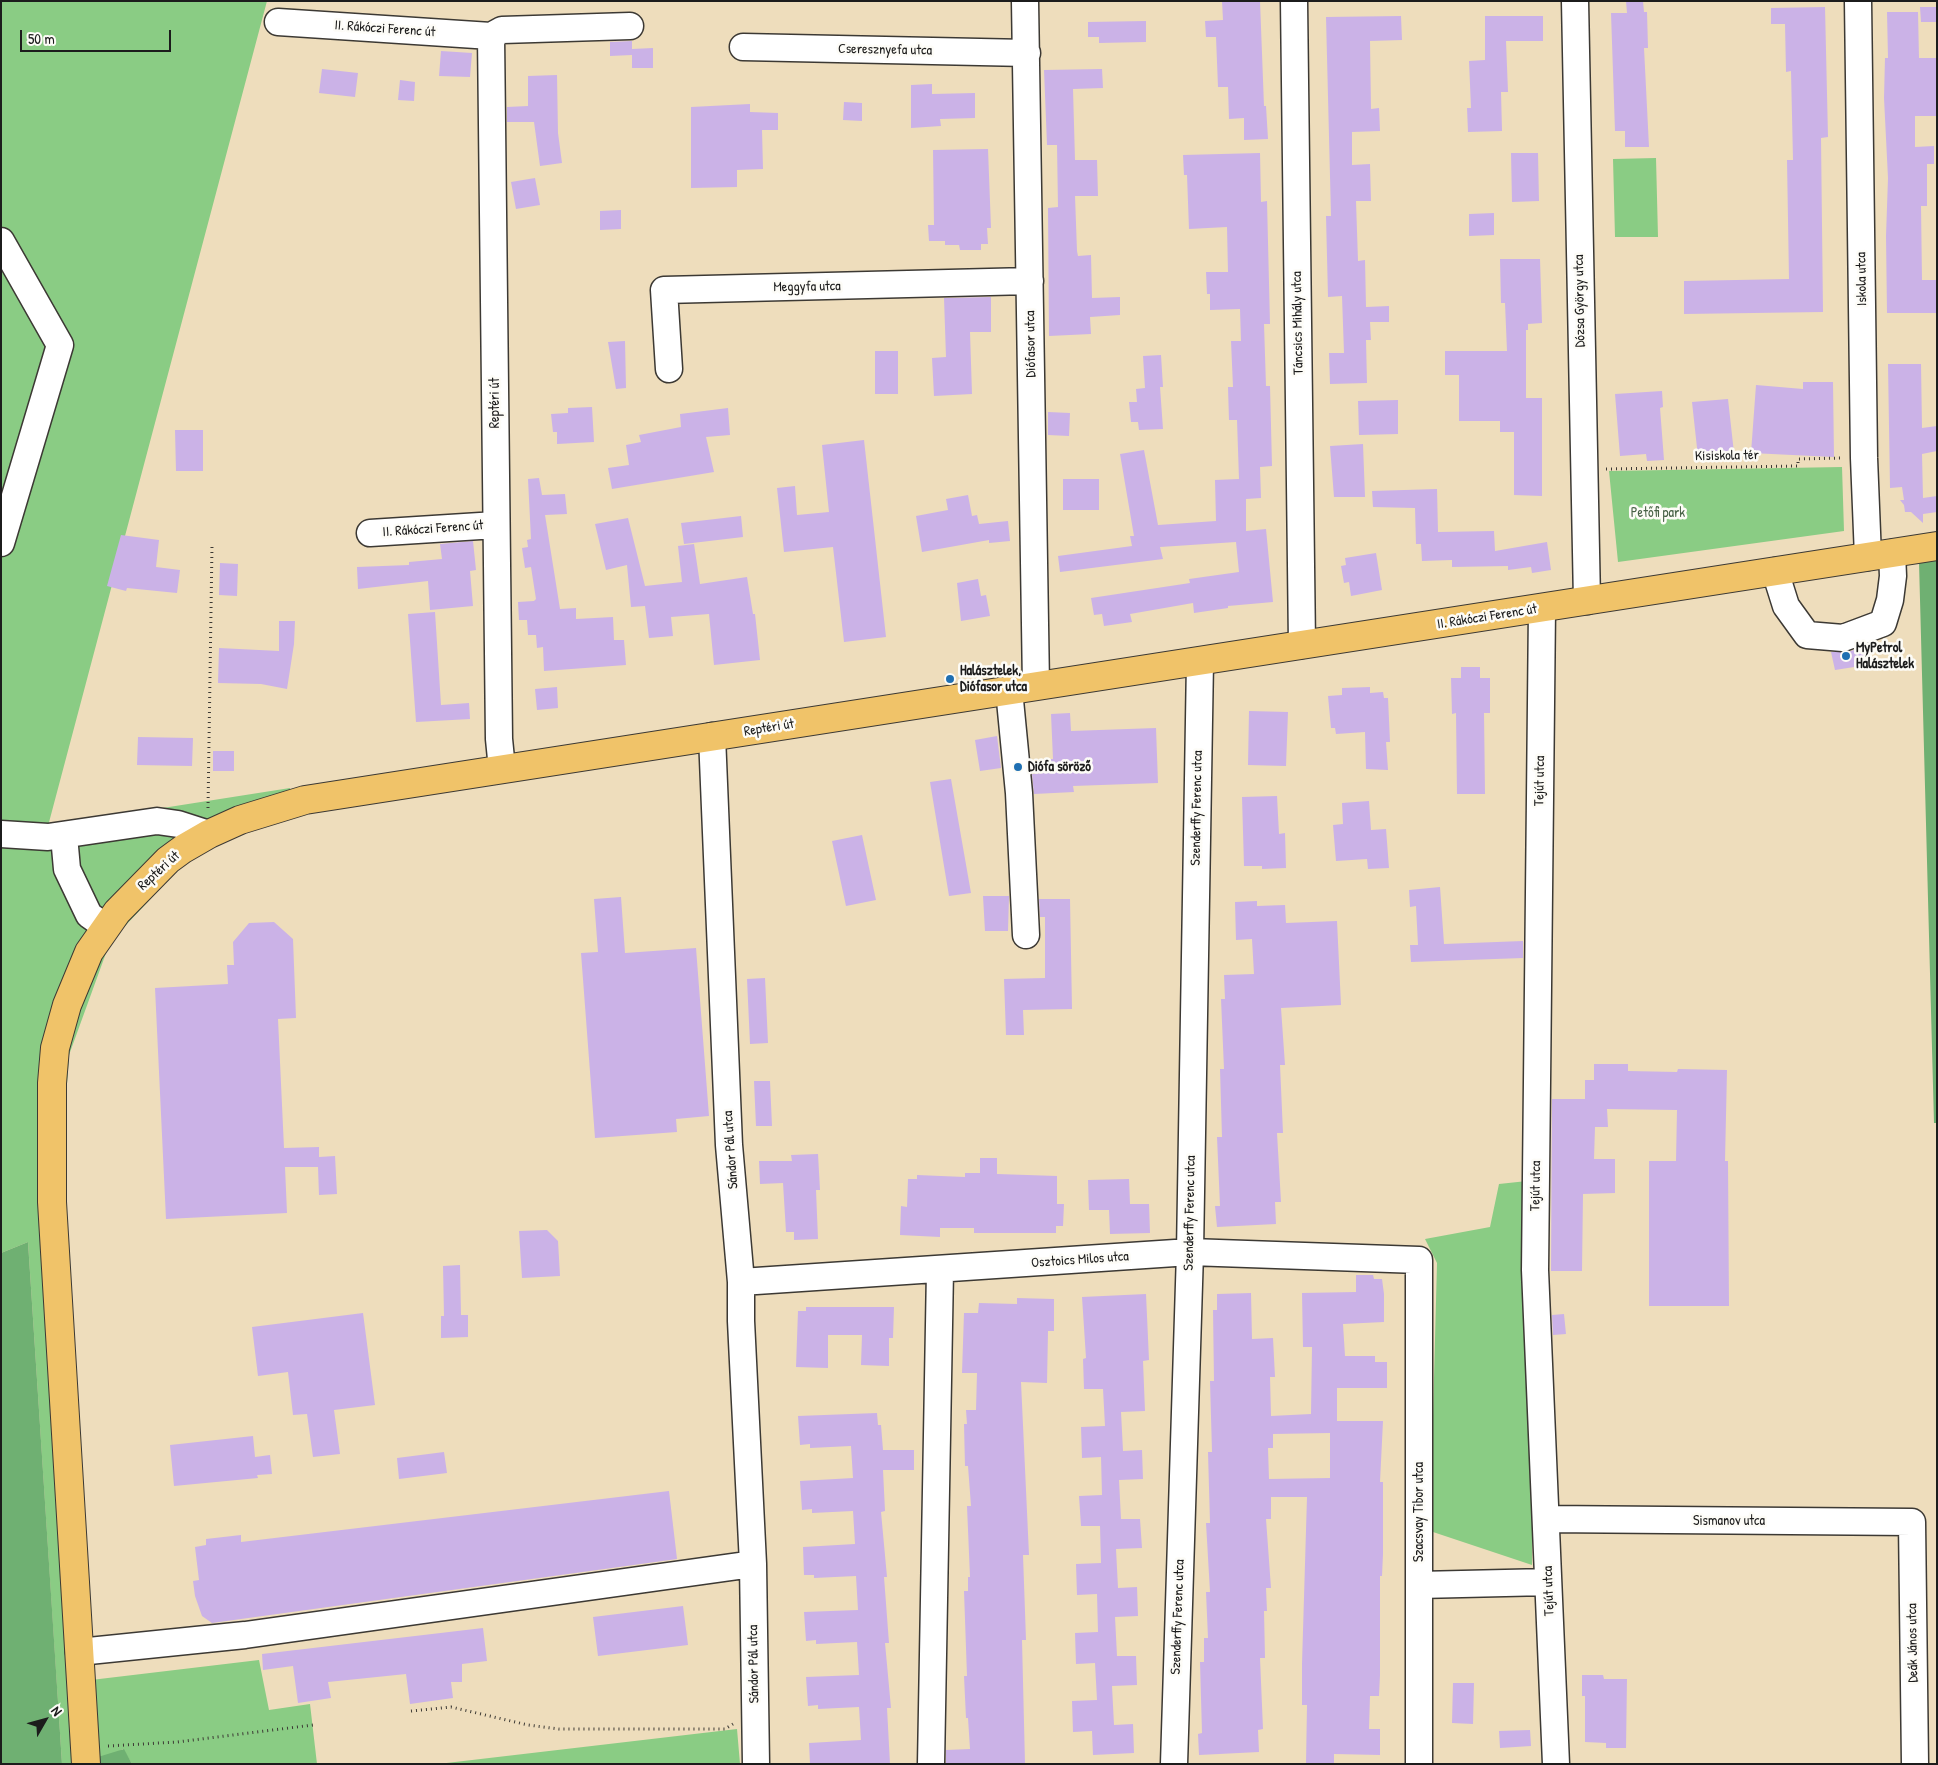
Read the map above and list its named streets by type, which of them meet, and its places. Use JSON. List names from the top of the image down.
{
  "streets": {
    "main road": ["II. Rákóczi Ferenc út", "Reptéri út"],
    "street": [
      "Cseresznyefa utca",
      "Iskola utca",
      "Meggyfa utca",
      "Dózsa György utca",
      "Táncsics Mihály utca",
      "Diófasor utca",
      "Tejút utca",
      "Szenderffy Ferenc utca",
      "Sándor Pál utca",
      "Osztoics Milos utca",
      "Szacsvay Tibor utca",
      "Sismanov utca",
      "Deák János utca"
    ],
    "path": ["Kisiskola tér"]
  },
  "crossings": [
    ["II. Rákóczi Ferenc út", "Iskola utca"],
    ["II. Rákóczi Ferenc út", "Dózsa György utca"],
    ["II. Rákóczi Ferenc út", "Táncsics Mihály utca"],
    ["II. Rákóczi Ferenc út", "Diófasor utca"],
    ["II. Rákóczi Ferenc út", "Reptéri út"],
    ["II. Rákóczi Ferenc út", "Tejút utca"],
    ["II. Rákóczi Ferenc út", "Szenderffy Ferenc utca"],
    ["Cseresznyefa utca", "Diófasor utca"],
    ["Iskola utca", "Kisiskola tér"],
    ["Meggyfa utca", "Diófasor utca"],
    ["Dózsa György utca", "Kisiskola tér"],
    ["Diófasor utca", "Reptéri út"],
    ["Reptéri út", "Sándor Pál utca"],
    ["Tejút utca", "Sismanov utca"],
    ["Szenderffy Ferenc utca", "Osztoics Milos utca"],
    ["Sándor Pál utca", "Osztoics Milos utca"],
    ["Osztoics Milos utca", "Szacsvay Tibor utca"],
    ["Sismanov utca", "Deák János utca"]
  ],
  "parks": ["Petőfi park"],
  "places": ["MyPetrol Halásztelek", "Halásztelek, Diófasor utca", "Diófa söröző"],
  "scale_bar": "50 m",
  "north": "top right"
}
